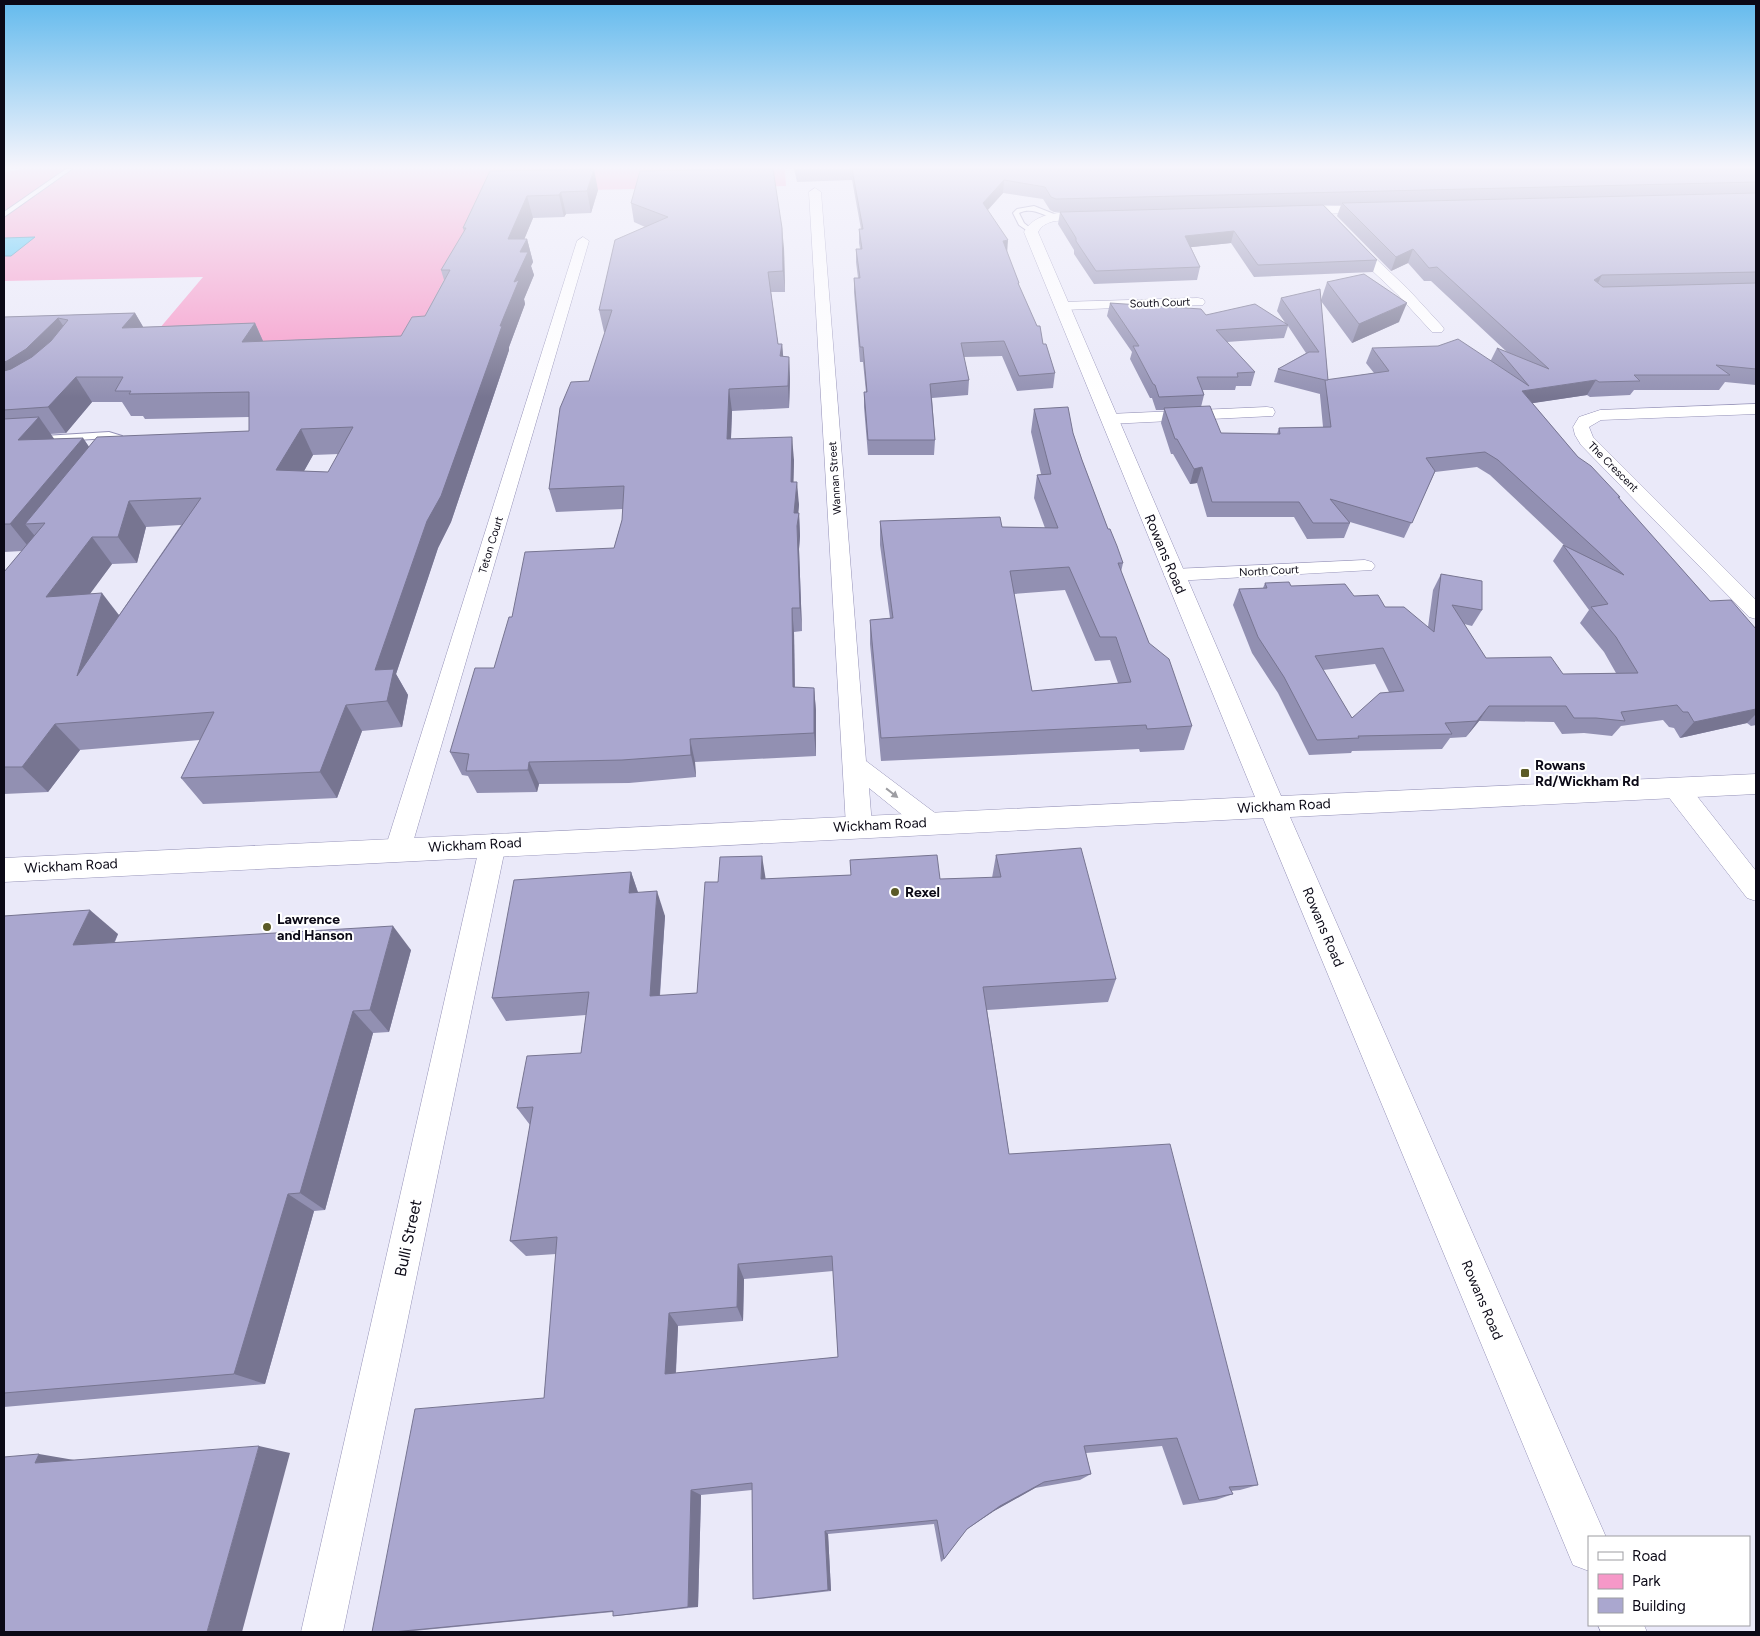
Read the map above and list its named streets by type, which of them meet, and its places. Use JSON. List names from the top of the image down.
{
  "streets": {
    "street": [
      "South Court",
      "The Crescent",
      "Wannan Street",
      "Teton Court",
      "Rowans Road",
      "North Court",
      "Wickham Road",
      "Bulli Street"
    ]
  },
  "crossings": [
    ["South Court", "Rowans Road"],
    ["Wannan Street", "Wickham Road"],
    ["Teton Court", "Wickham Road"],
    ["Rowans Road", "North Court"],
    ["Rowans Road", "Wickham Road"],
    ["Wickham Road", "Bulli Street"]
  ],
  "places": {
    "transit": ["Rowans Rd/Wickham Rd"],
    "other": ["Rexel", "Lawrence and Hanson"]
  },
  "legend": ["Road", "Park", "Building"]
}
